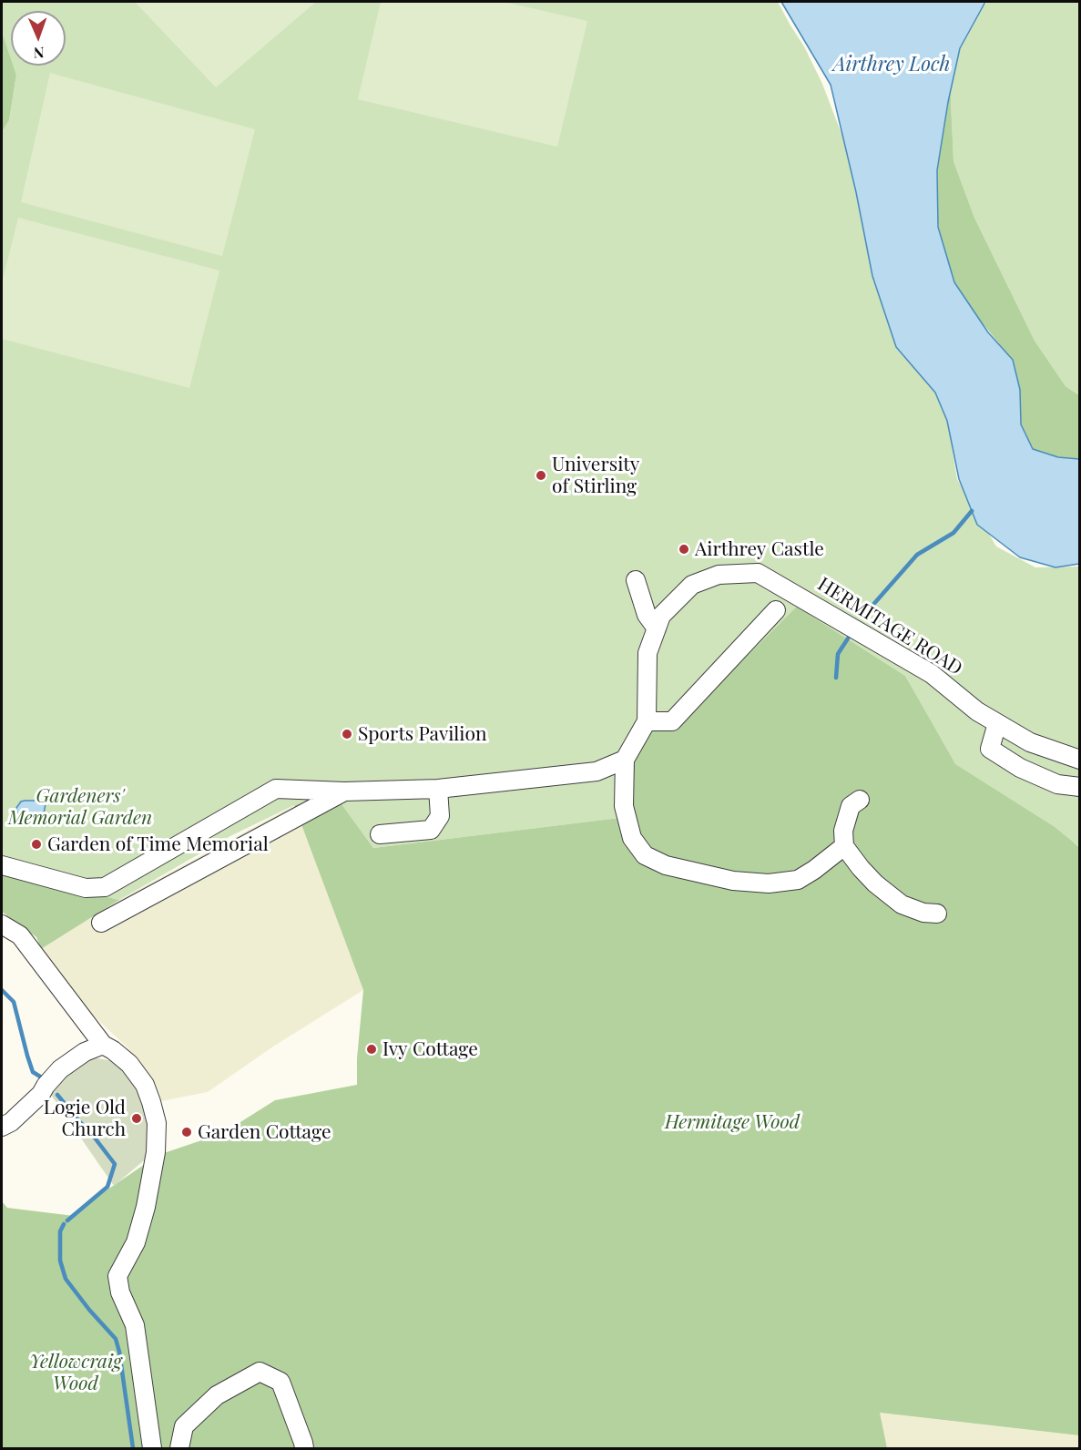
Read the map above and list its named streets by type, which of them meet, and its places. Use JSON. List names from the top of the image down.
{
  "streets": {
    "street": ["HERMITAGE ROAD"]
  },
  "water": ["Airthrey Loch"],
  "parks": ["Gardeners' Memorial Garden", "Hermitage Wood", "Yellowcraig Wood"],
  "places": [
    "University of Stirling",
    "Airthrey Castle",
    "Sports Pavilion",
    "Garden of Time Memorial",
    "Ivy Cottage",
    "Logie Old Church",
    "Garden Cottage"
  ],
  "north": "bottom"
}
